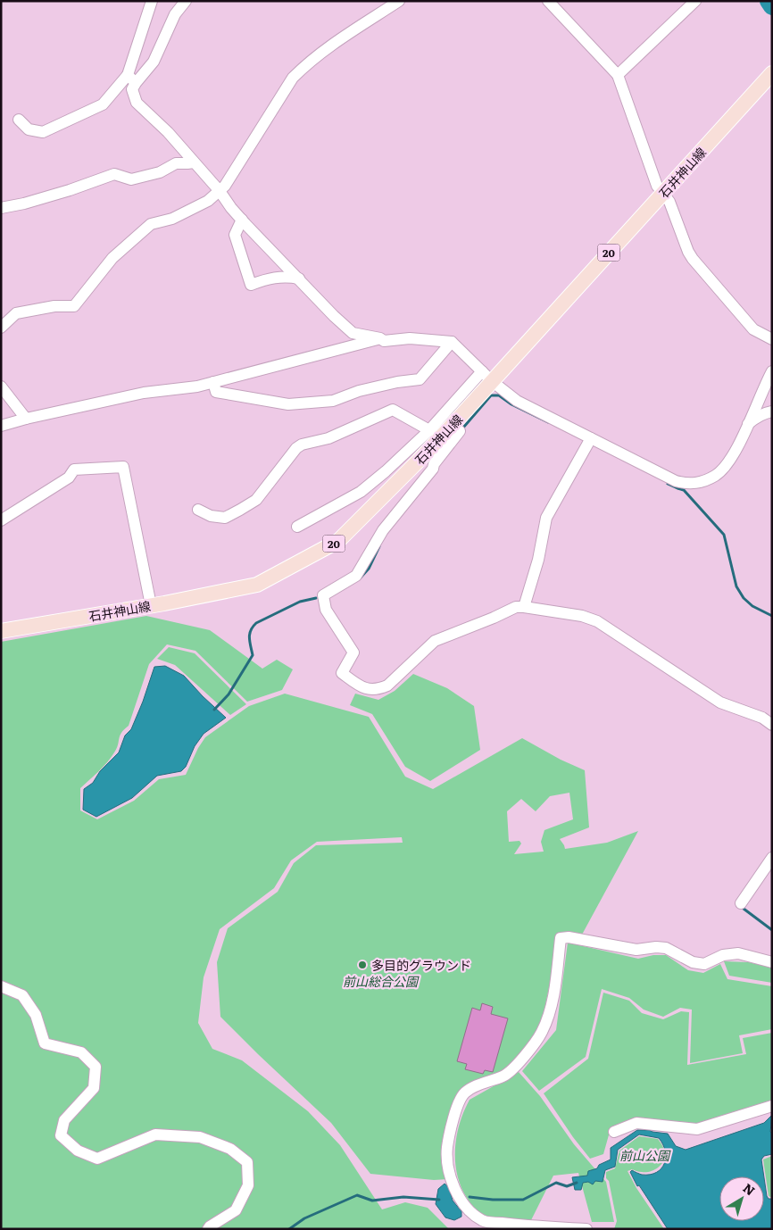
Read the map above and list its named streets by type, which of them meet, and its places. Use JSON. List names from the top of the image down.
{
  "streets": {
    "main road": ["石井神山線", "20"]
  },
  "parks": ["前山総合公園", "前山公園"],
  "places": ["多目的グラウンド"],
  "north": "top right"
}
